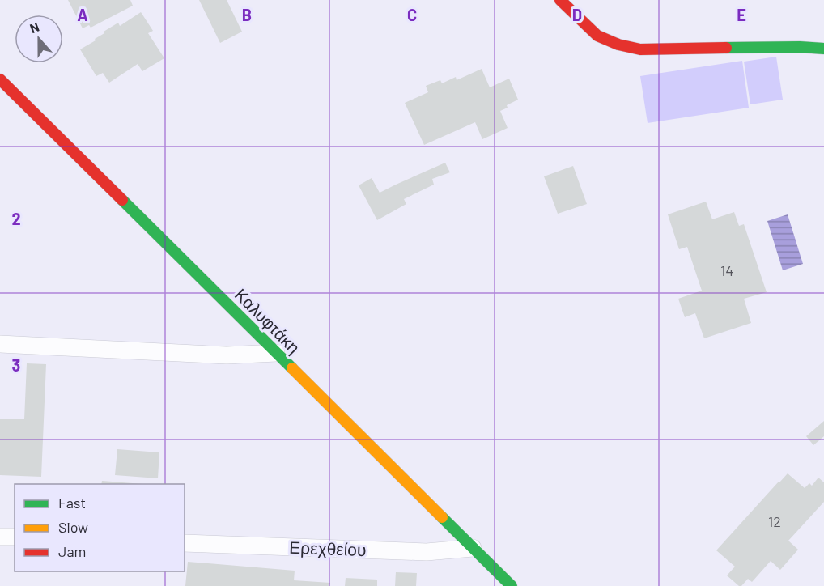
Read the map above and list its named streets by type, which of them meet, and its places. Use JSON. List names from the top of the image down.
{
  "streets": {
    "main road": ["Καλυφτάκη"],
    "lane": ["Ερεχθείου"]
  },
  "crossings": [
    ["Καλυφτάκη", "Ερεχθείου"]
  ],
  "house_numbers": ["14", "12"],
  "legend": ["Fast", "Slow", "Jam"],
  "north": "top",
  "grid": {
    "columns": [
      "A",
      "B",
      "C",
      "D",
      "E"
    ],
    "rows": ["2", "3"]
  }
}
